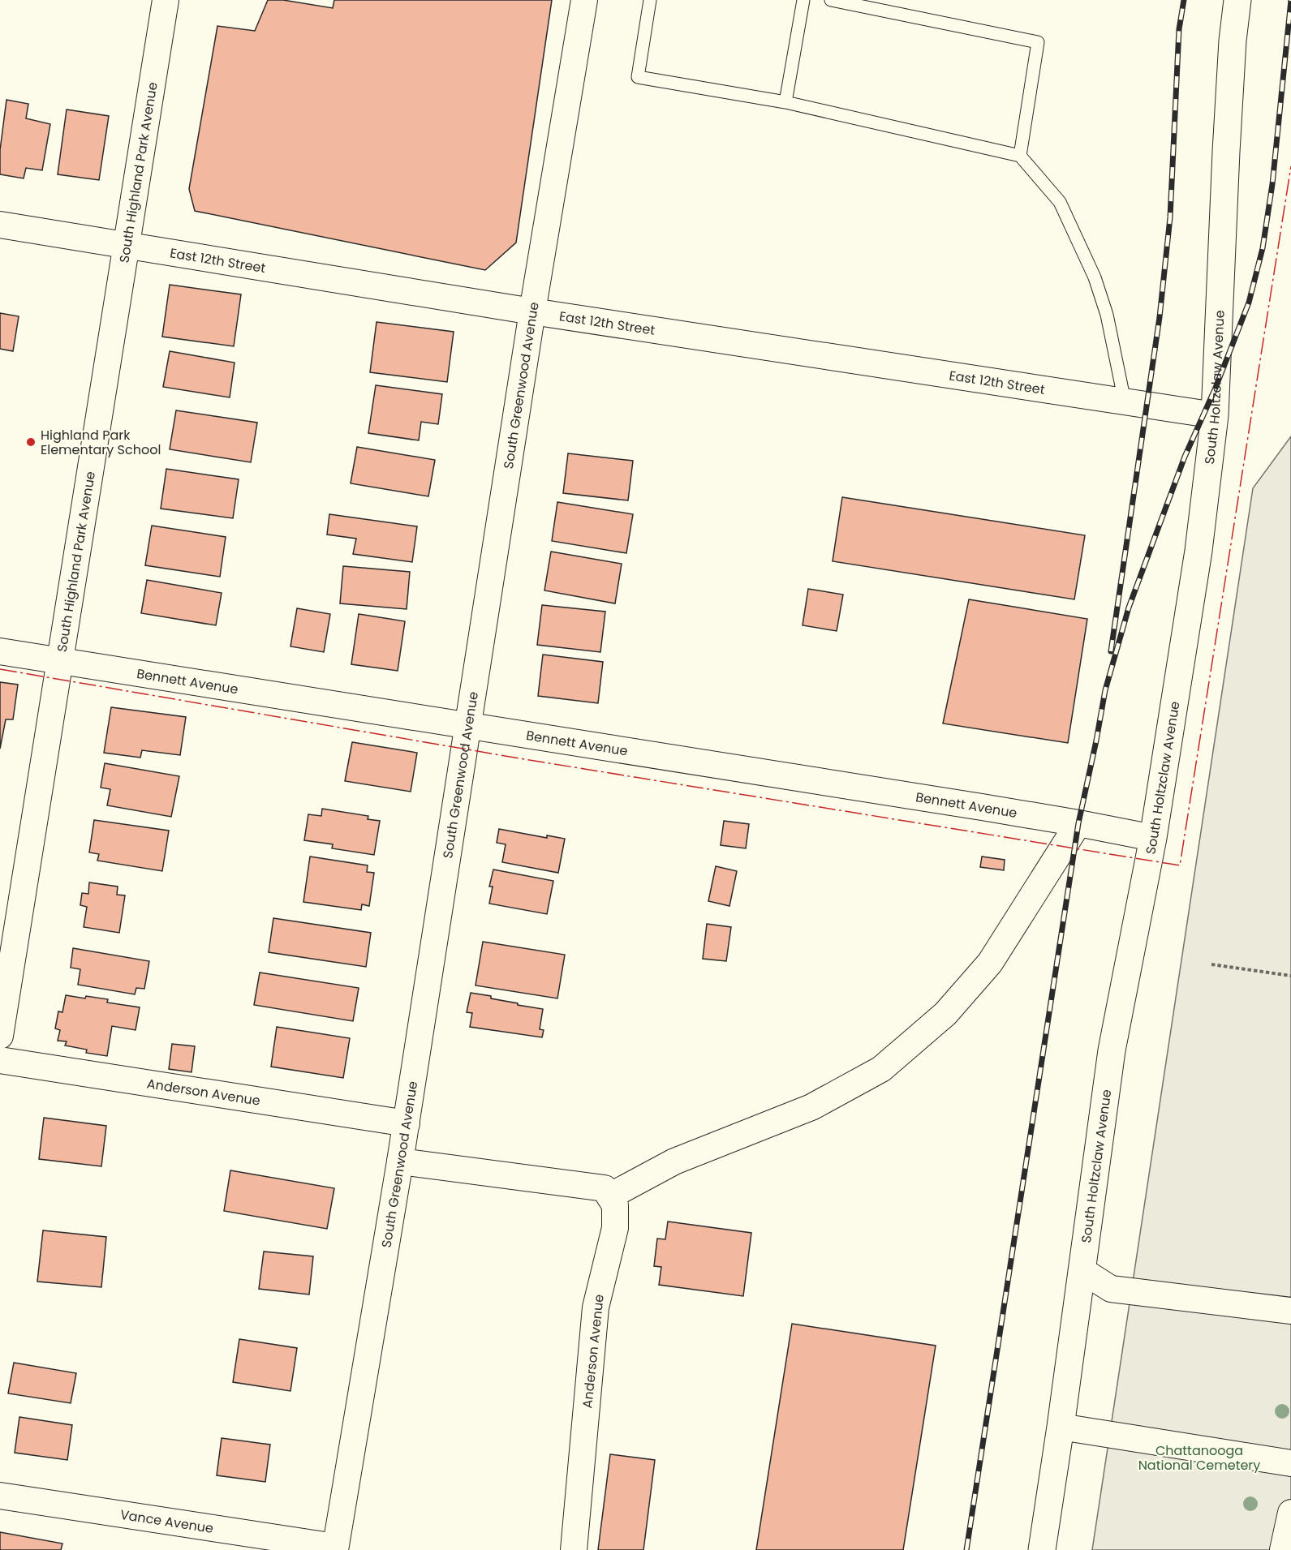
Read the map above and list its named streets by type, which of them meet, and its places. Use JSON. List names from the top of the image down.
{
  "streets": {
    "main road": ["South Holtzclaw Avenue"],
    "street": [
      "South Highland Park Avenue",
      "East 12th Street",
      "South Greenwood Avenue",
      "Bennett Avenue",
      "Anderson Avenue",
      "Vance Avenue"
    ]
  },
  "crossings": [
    ["South Highland Park Avenue", "East 12th Street"],
    ["South Highland Park Avenue", "Bennett Avenue"],
    ["East 12th Street", "South Greenwood Avenue"],
    ["East 12th Street", "South Holtzclaw Avenue"],
    ["South Greenwood Avenue", "Bennett Avenue"],
    ["South Greenwood Avenue", "Anderson Avenue"],
    ["South Greenwood Avenue", "Vance Avenue"],
    ["South Holtzclaw Avenue", "Bennett Avenue"]
  ],
  "parks": ["Chattanooga National Cemetery"],
  "places": ["Highland Park Elementary School"]
}
